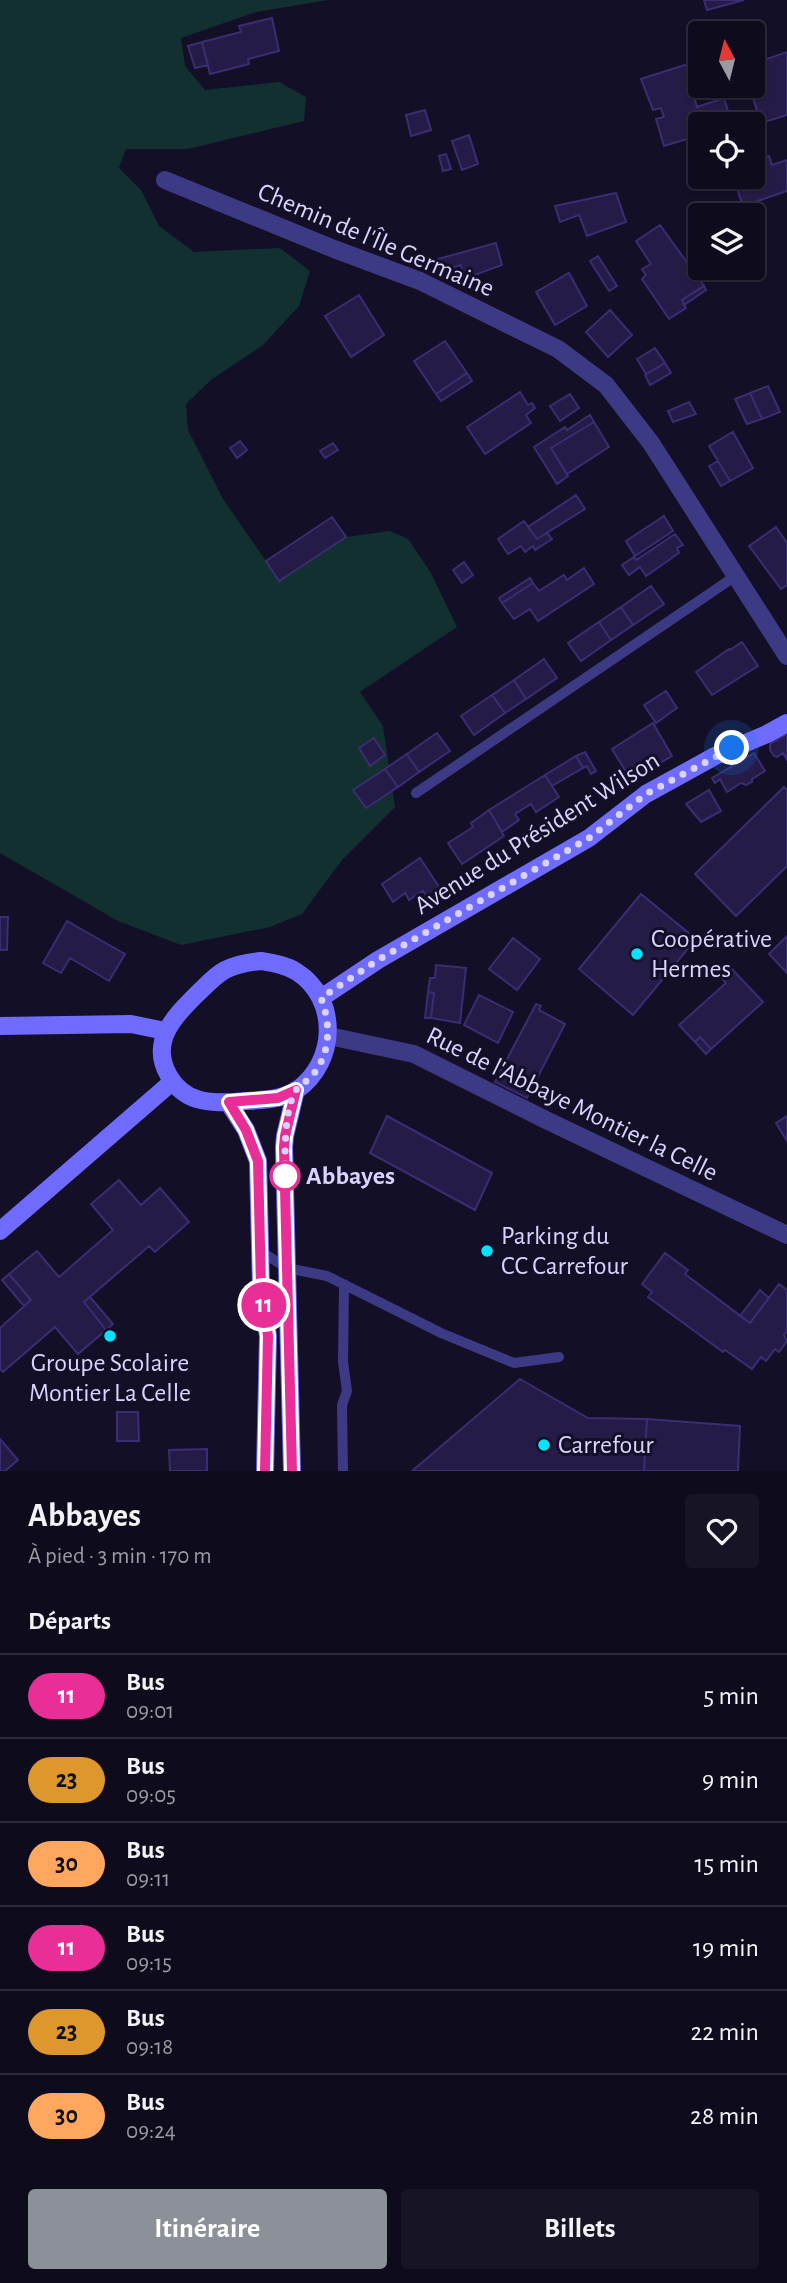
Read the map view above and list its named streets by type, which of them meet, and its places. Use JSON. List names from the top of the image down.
{
  "streets": {
    "street": ["Chemin de l'Île Germaine", "Avenue du Président Wilson", "Rue de l'Abbaye Montier la Celle"]
  },
  "crossings": [
    ["Avenue du Président Wilson", "Rue de l'Abbaye Montier la Celle"]
  ],
  "places": [
    "Coopérative Hermes",
    "Abbayes",
    "Parking du CC Carrefour",
    "Groupe Scolaire Montier La Celle",
    "Carrefour"
  ],
  "lines": ["bus line 11"],
  "north": "top",
  "page": {
    "on_map": "11",
    "heading": [
      ["Abbayes", "À pied · 3 min · 170 m"],
      "Départs"
    ],
    "list": [
      {
        "mark": "11",
        "name": "Bus",
        "note": "09:01",
        "value": "5 min"
      },
      {
        "mark": "23",
        "name": "Bus",
        "note": "09:05",
        "value": "9 min"
      },
      {
        "mark": "30",
        "name": "Bus",
        "note": "09:11",
        "value": "15 min"
      },
      {
        "mark": "11",
        "name": "Bus",
        "note": "09:15",
        "value": "19 min"
      },
      {
        "mark": "23",
        "name": "Bus",
        "note": "09:18",
        "value": "22 min"
      },
      {
        "mark": "30",
        "name": "Bus",
        "note": "09:24",
        "value": "28 min"
      }
    ],
    "buttons": ["Itinéraire", "Billets"]
  }
}
